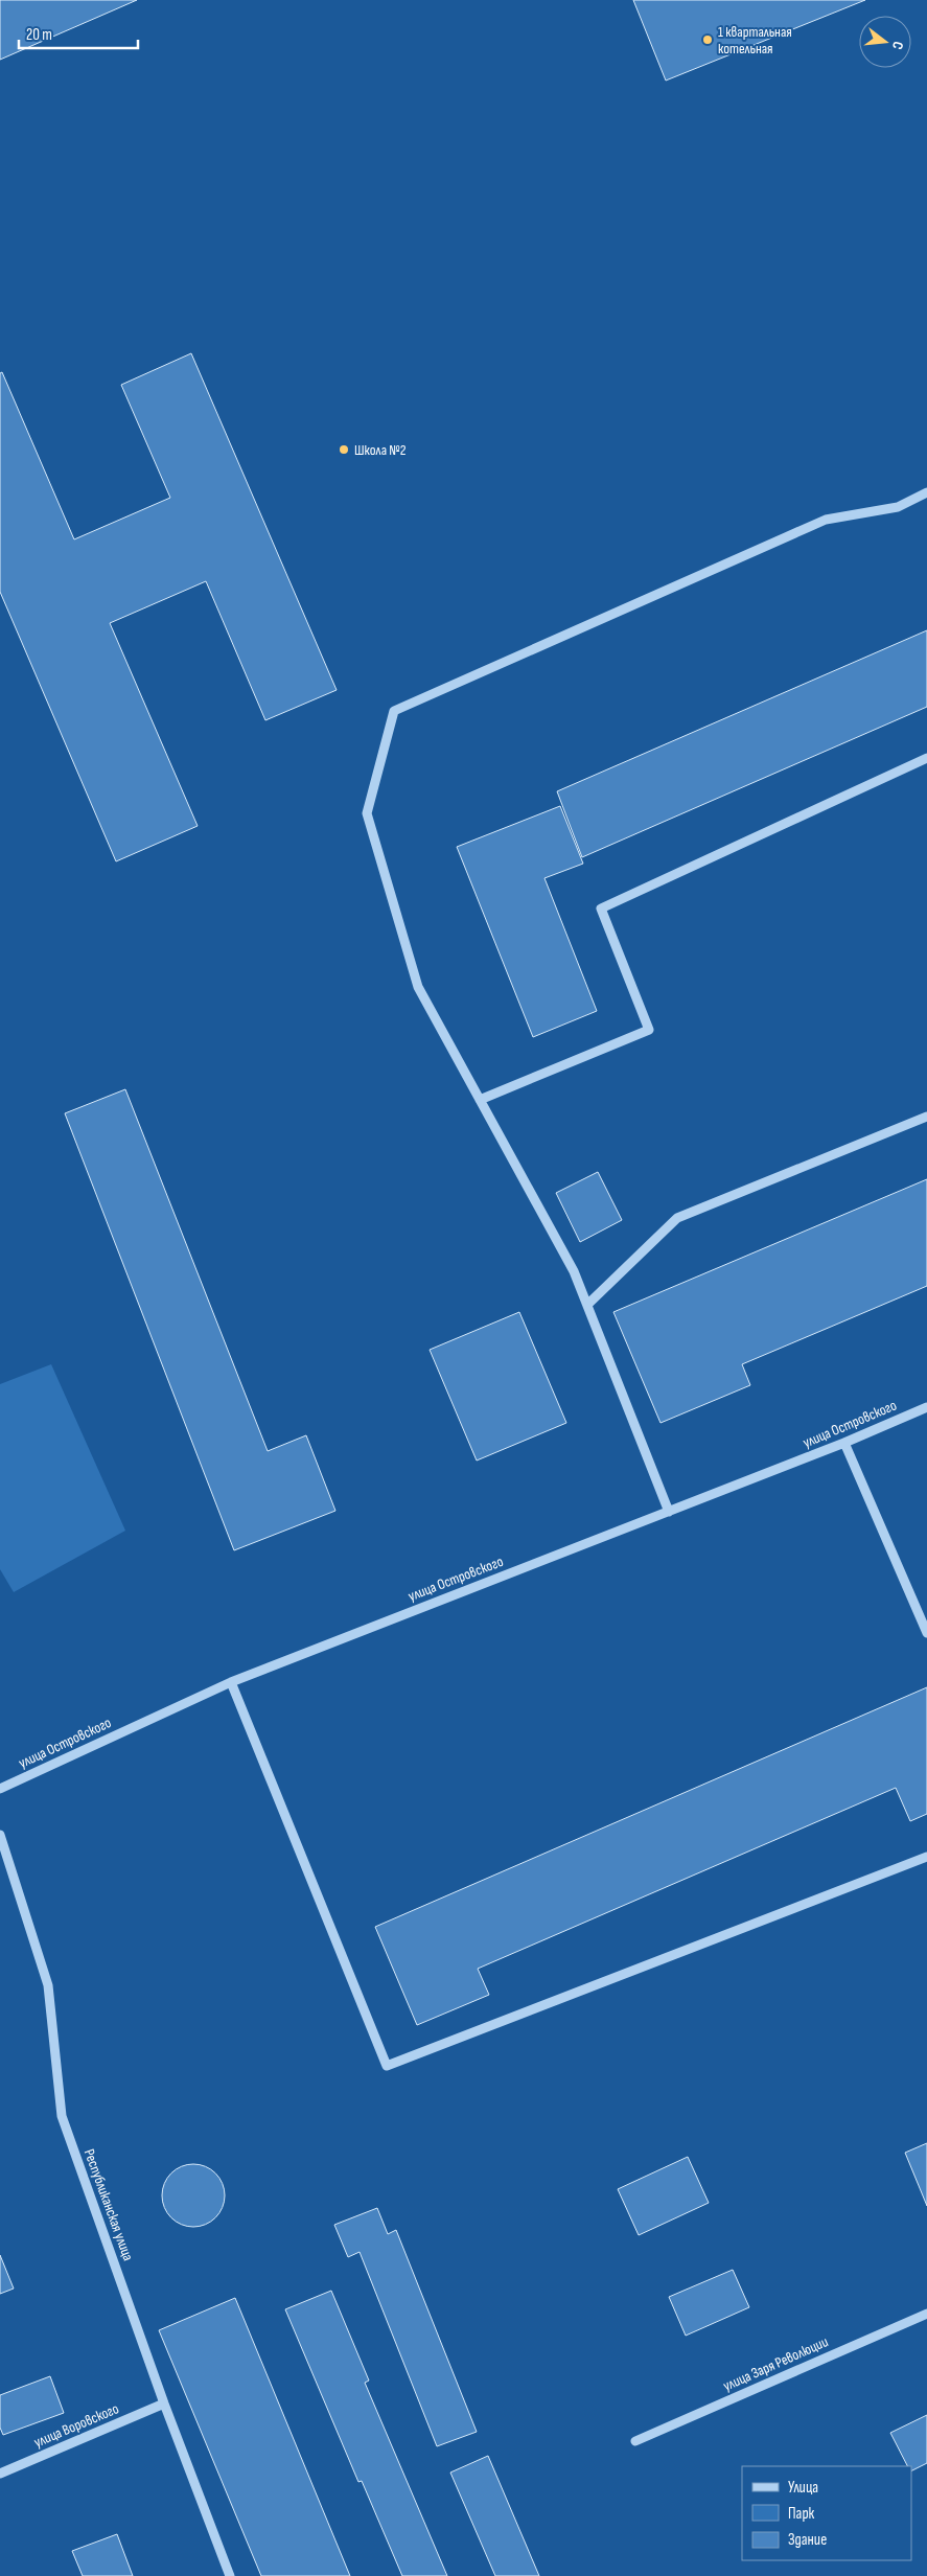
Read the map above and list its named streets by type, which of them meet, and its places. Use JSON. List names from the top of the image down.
{
  "streets": {
    "street": [
      "улица Островского",
      "Республиканская улица",
      "улица Заря Революции",
      "улица Воровского"
    ]
  },
  "crossings": [
    ["Республиканская улица", "улица Воровского"]
  ],
  "places": ["1 квартальная котельная", "Школа №2"],
  "legend": ["Улица", "Парк", "Здание"],
  "scale_bar": "20 m",
  "north": "right"
}
